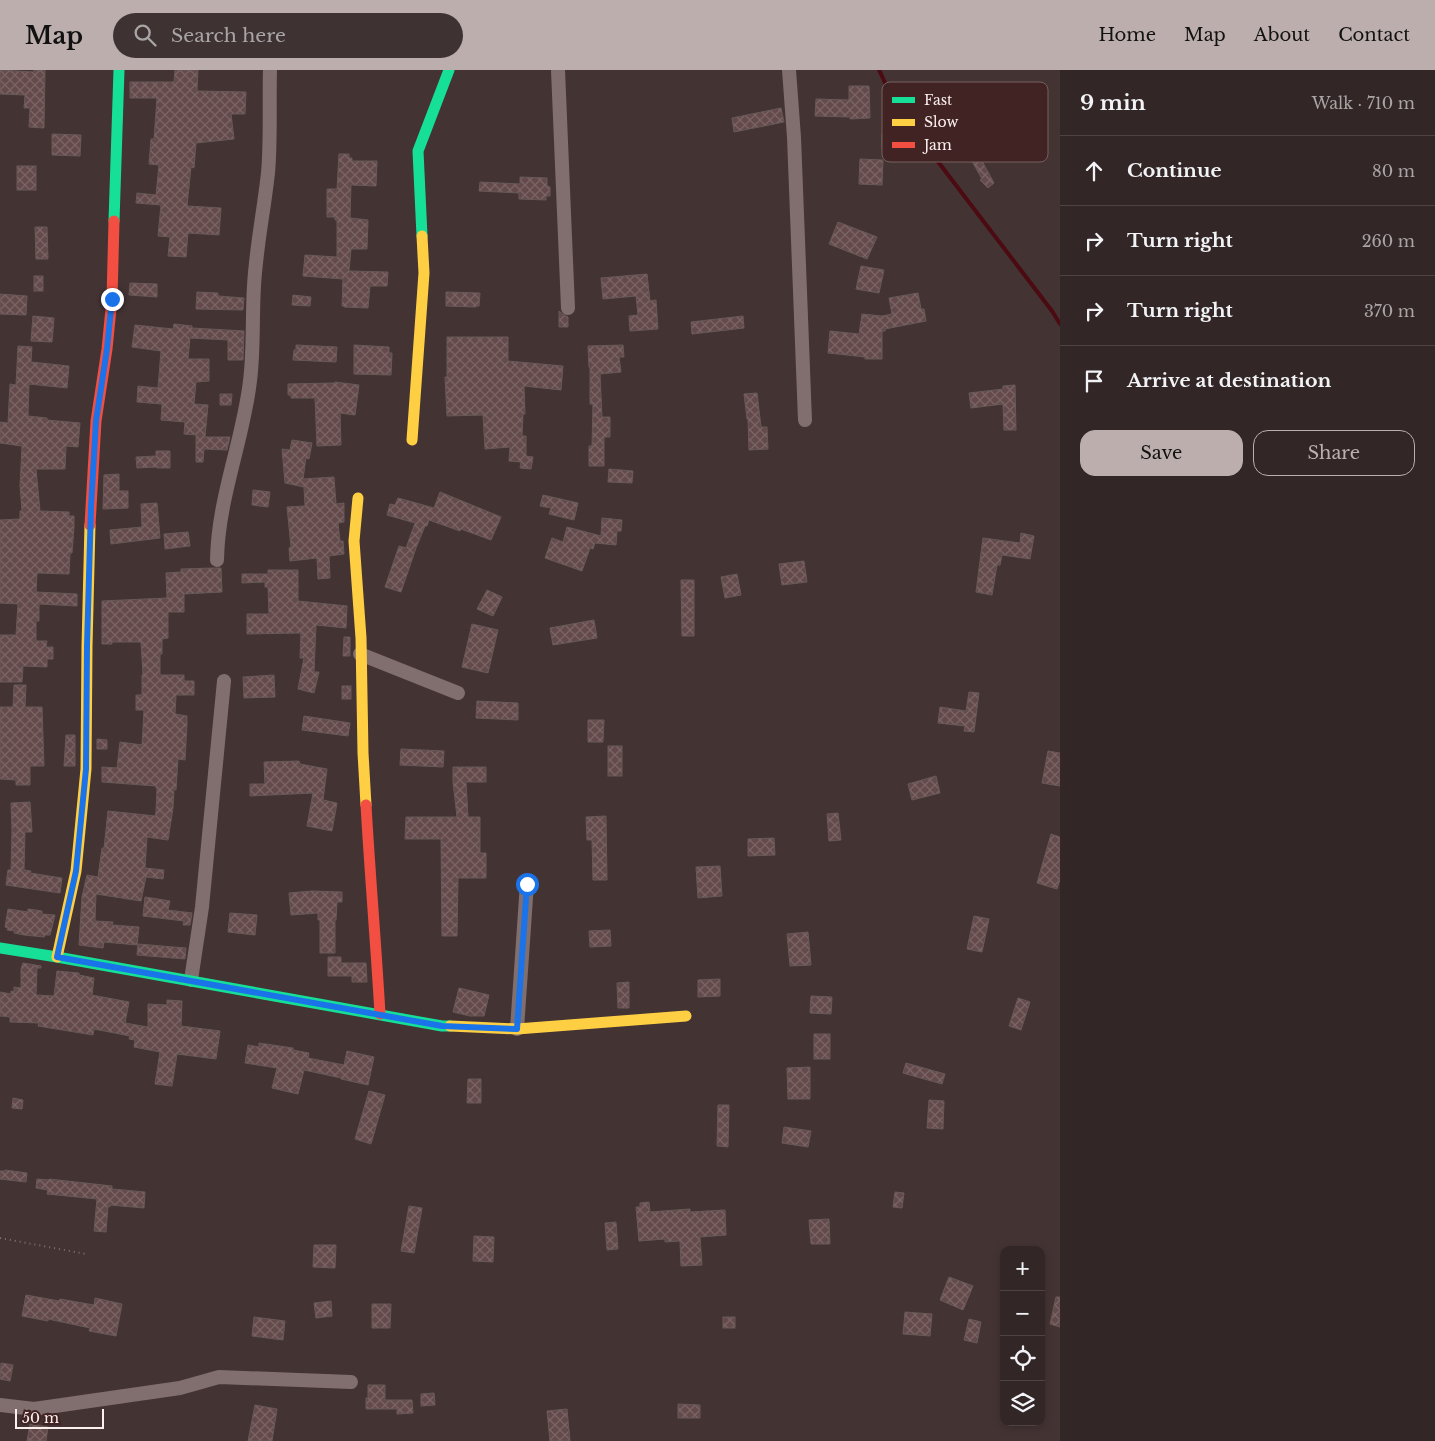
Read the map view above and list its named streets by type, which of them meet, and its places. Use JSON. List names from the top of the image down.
{
  "legend": ["Fast", "Slow", "Jam"],
  "scale_bar": "50 m",
  "page": {
    "header": "Map",
    "search": "Search here",
    "nav": [
      "Home",
      "Map",
      "About",
      "Contact"
    ],
    "heading": ["9 min", "Walk · 710 m"],
    "list": [
      ["Continue", "80 m"],
      ["Turn right", "260 m"],
      ["Turn right", "370 m"],
      "Arrive at destination"
    ],
    "buttons": ["Save", "Share"],
    "map_buttons": ["+", "−"],
    "scale": "50 m"
  }
}
